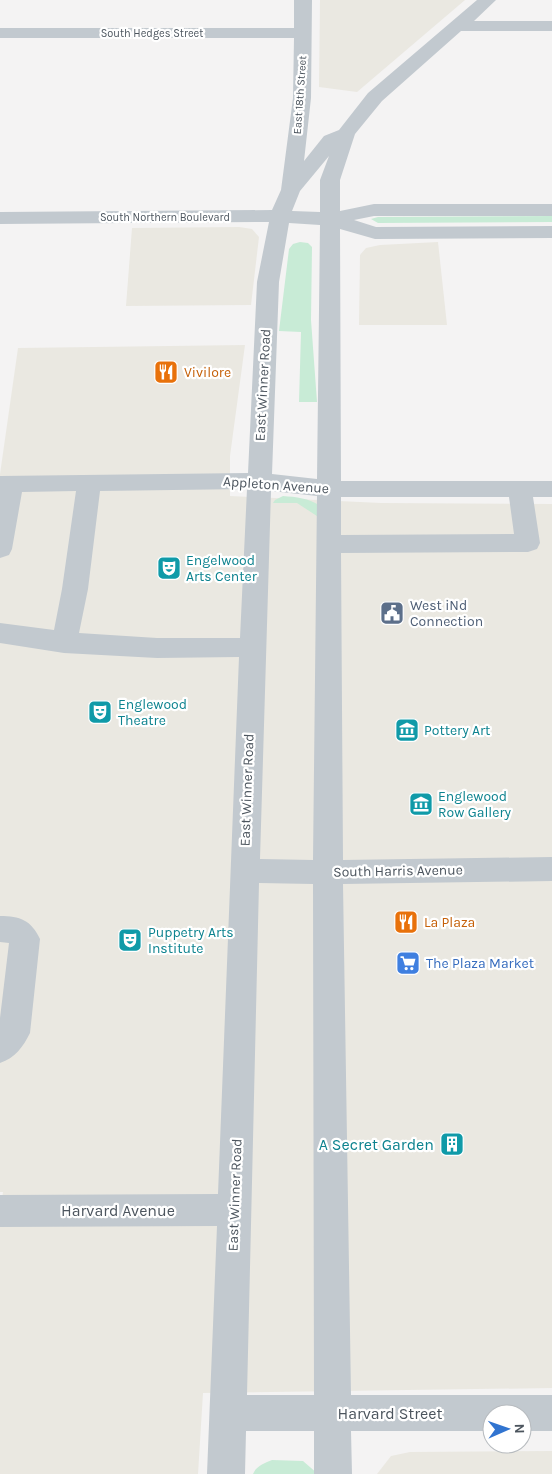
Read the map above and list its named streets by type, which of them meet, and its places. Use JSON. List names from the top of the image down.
{
  "streets": {
    "street": [
      "South Hedges Street",
      "East 18th Street",
      "South Northern Boulevard",
      "East Winner Road",
      "Appleton Avenue",
      "South Harris Avenue",
      "Harvard Avenue",
      "Harvard Street"
    ]
  },
  "crossings": [
    ["South Hedges Street", "East 18th Street"],
    ["East 18th Street", "East Winner Road"],
    ["South Northern Boulevard", "East Winner Road"],
    ["East Winner Road", "Appleton Avenue"],
    ["East Winner Road", "South Harris Avenue"],
    ["East Winner Road", "Harvard Avenue"],
    ["East Winner Road", "Harvard Street"]
  ],
  "places": {
    "restaurant": ["Vivilore", "La Plaza"],
    "theatre": ["Engelwood Arts Center", "Englewood Theatre", "Puppetry Arts Institute"],
    "public building": ["West iNd Connection"],
    "museum": ["Pottery Art", "Englewood Row Gallery"],
    "supermarket": ["The Plaza Market"],
    "building": ["A Secret Garden"]
  },
  "north": "right"
}
